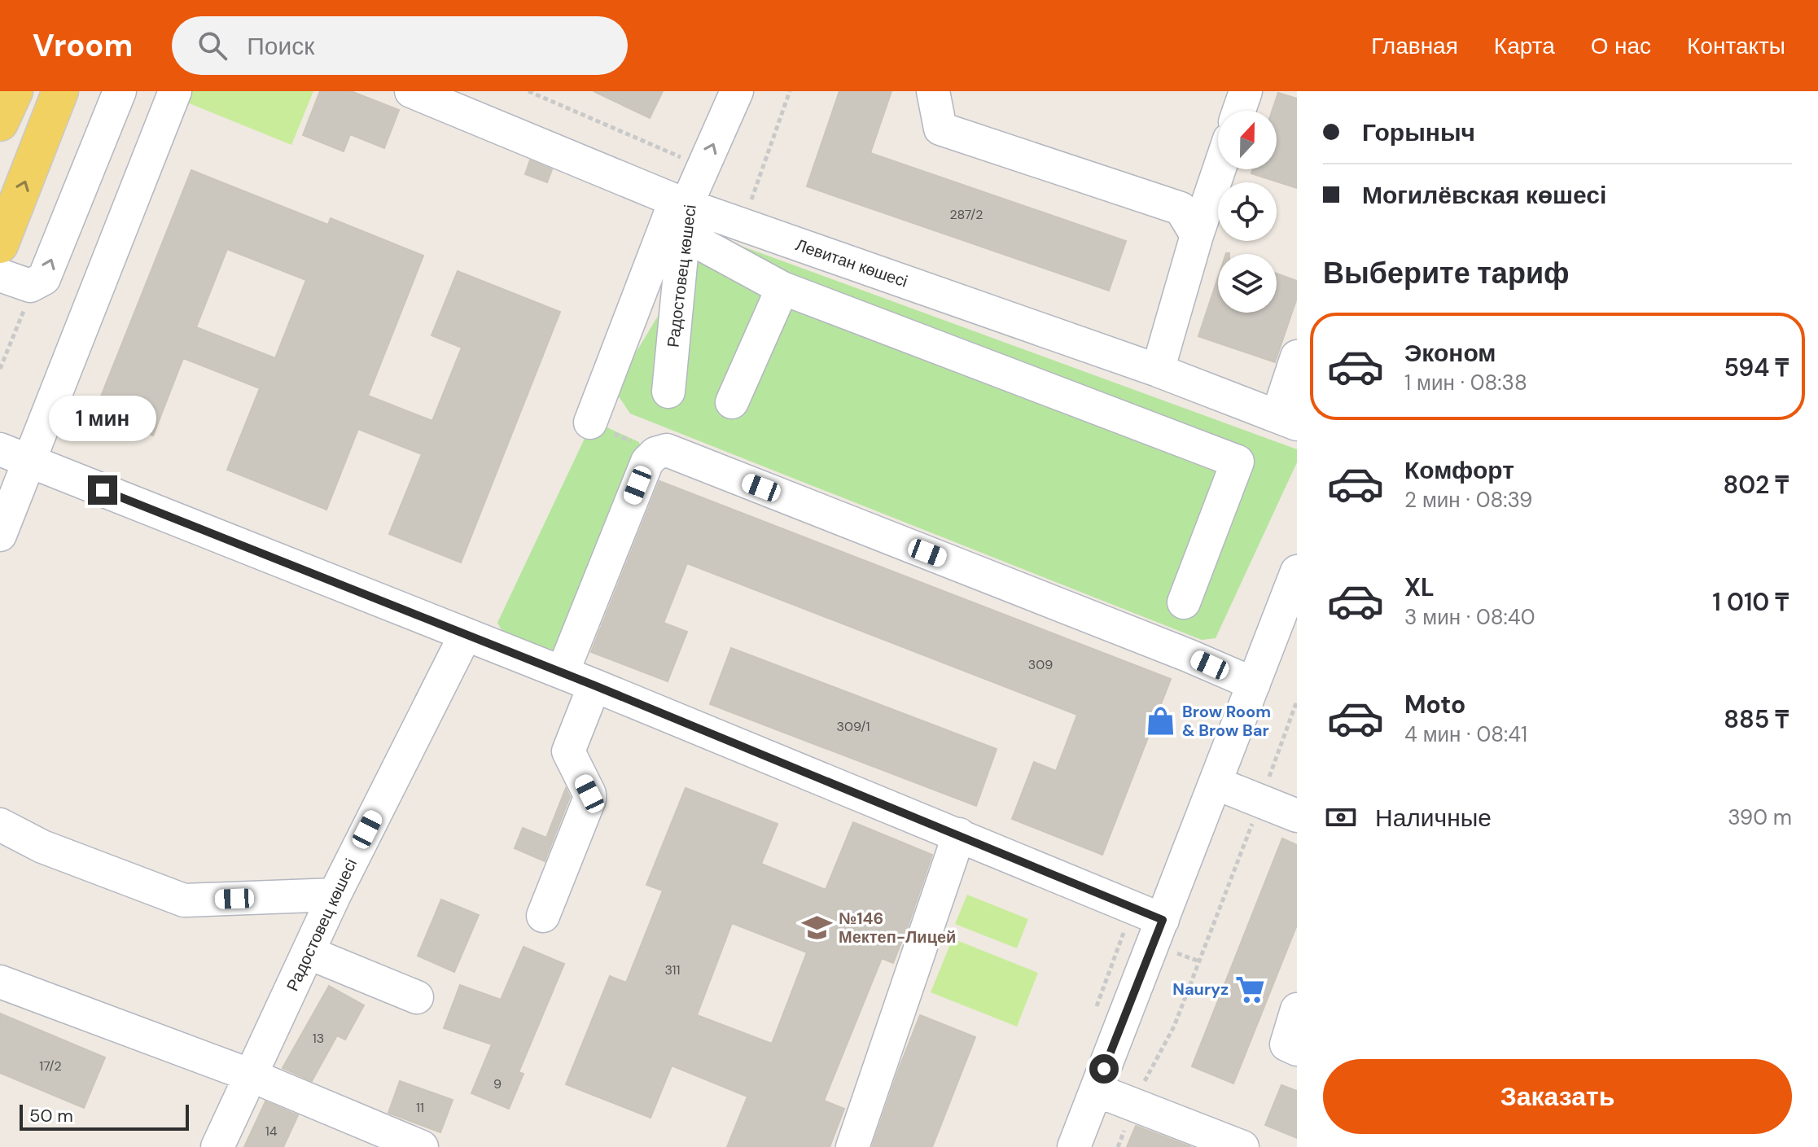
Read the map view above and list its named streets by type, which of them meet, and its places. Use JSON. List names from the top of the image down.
{
  "streets": {
    "street": ["Левитан көшесі", "Радостовец көшесі"]
  },
  "crossings": [
    ["Левитан көшесі", "Радостовец көшесі"]
  ],
  "places": {
    "shop": ["Brow Room & Brow Bar"],
    "school or university": ["№146 Мектеп-Лицей"],
    "supermarket": ["Nauryz"]
  },
  "house_numbers": [
    "287/2",
    "309",
    "309/1",
    "311",
    "13",
    "17/2",
    "9",
    "11",
    "14"
  ],
  "scale_bar": "50 m",
  "north": "top",
  "page": {
    "header": "Vroom",
    "search": "Поиск",
    "nav": [
      "Главная",
      "Карта",
      "О нас",
      "Контакты"
    ],
    "banner": ["Горыныч", "Могилёвская көшесі"],
    "heading": "Выберите тариф",
    "list": [
      {
        "name": "Эконом",
        "note": "1 мин · 08:38",
        "value": "594 ₸"
      },
      {
        "name": "Комфорт",
        "note": "2 мин · 08:39",
        "value": "802 ₸"
      },
      {
        "name": "XL",
        "note": "3 мин · 08:40",
        "value": "1 010 ₸"
      },
      {
        "name": "Moto",
        "note": "4 мин · 08:41",
        "value": "885 ₸"
      }
    ],
    "bubble": "1 мин",
    "pay": ["Наличные", "390 m"],
    "buttons": "Заказать",
    "scale": "50 m"
  }
}
